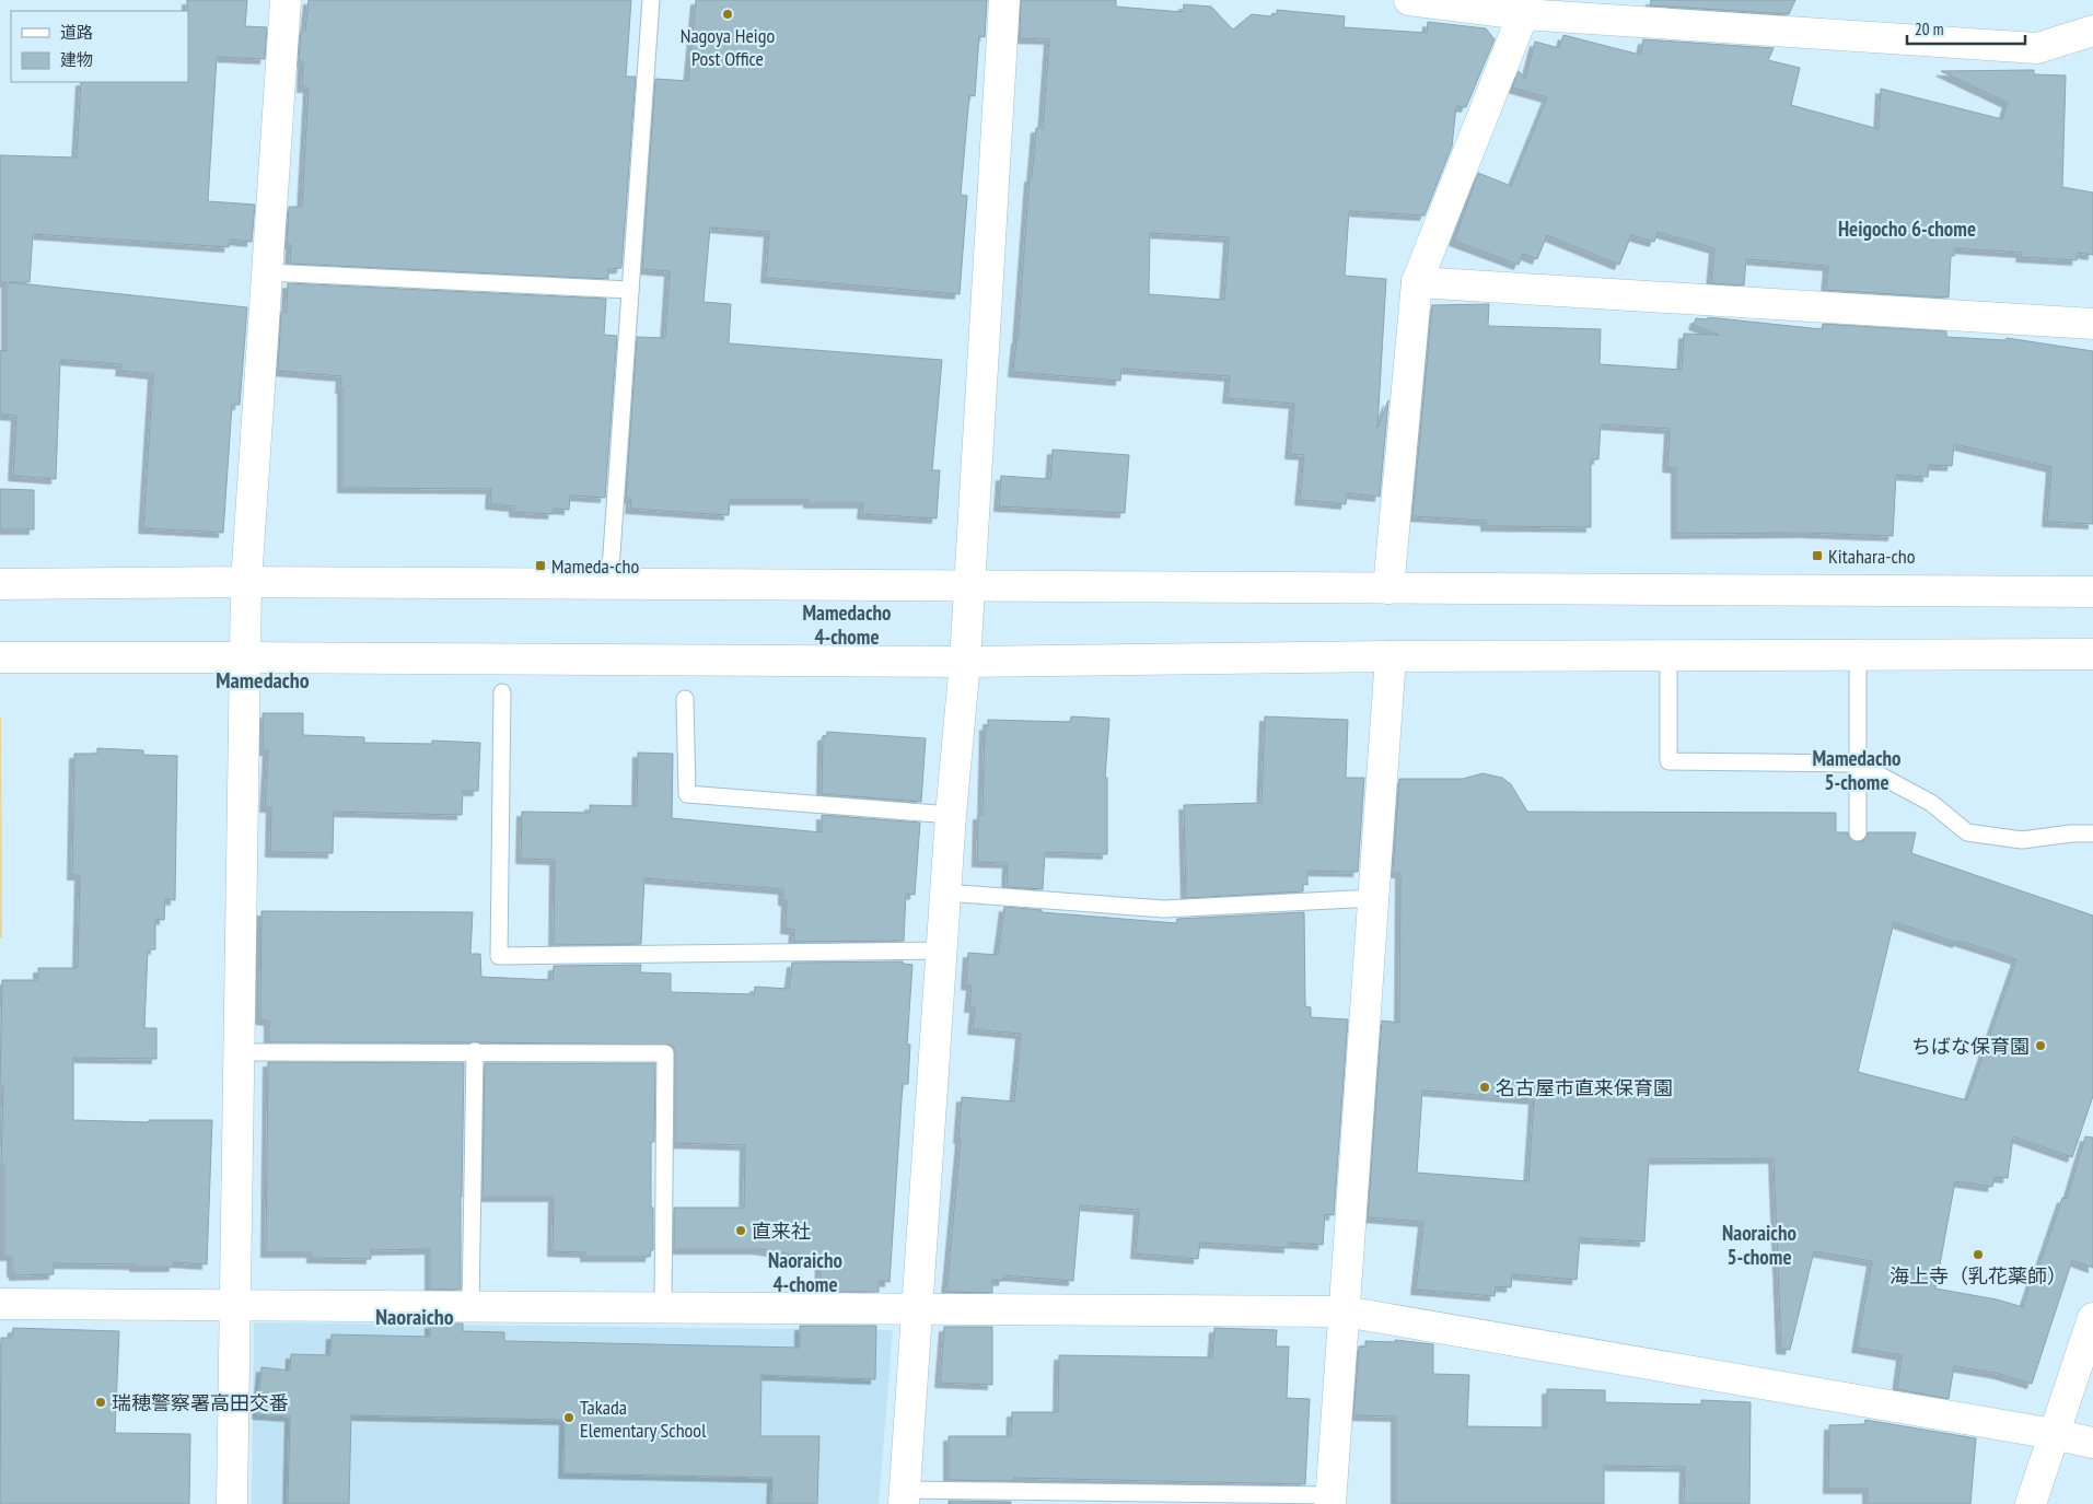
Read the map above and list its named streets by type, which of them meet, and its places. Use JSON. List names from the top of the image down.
{
  "districts": [
    "Heigocho 6-chome",
    "Mamedacho 4-chome",
    "Mamedacho",
    "Mamedacho 5-chome",
    "Naoraicho 5-chome",
    "Naoraicho 4-chome",
    "Naoraicho"
  ],
  "places": {
    "other": [
      "Nagoya Heigo Post Office",
      "ちばな保育園",
      "名古屋市直来保育園",
      "直来社",
      "海上寺（乳花薬師）",
      "瑞穂警察署高田交番",
      "Takada Elementary School"
    ],
    "transit": ["Kitahara-cho", "Mameda-cho"]
  },
  "legend": ["道路", "建物"],
  "scale_bar": "20 m"
}
